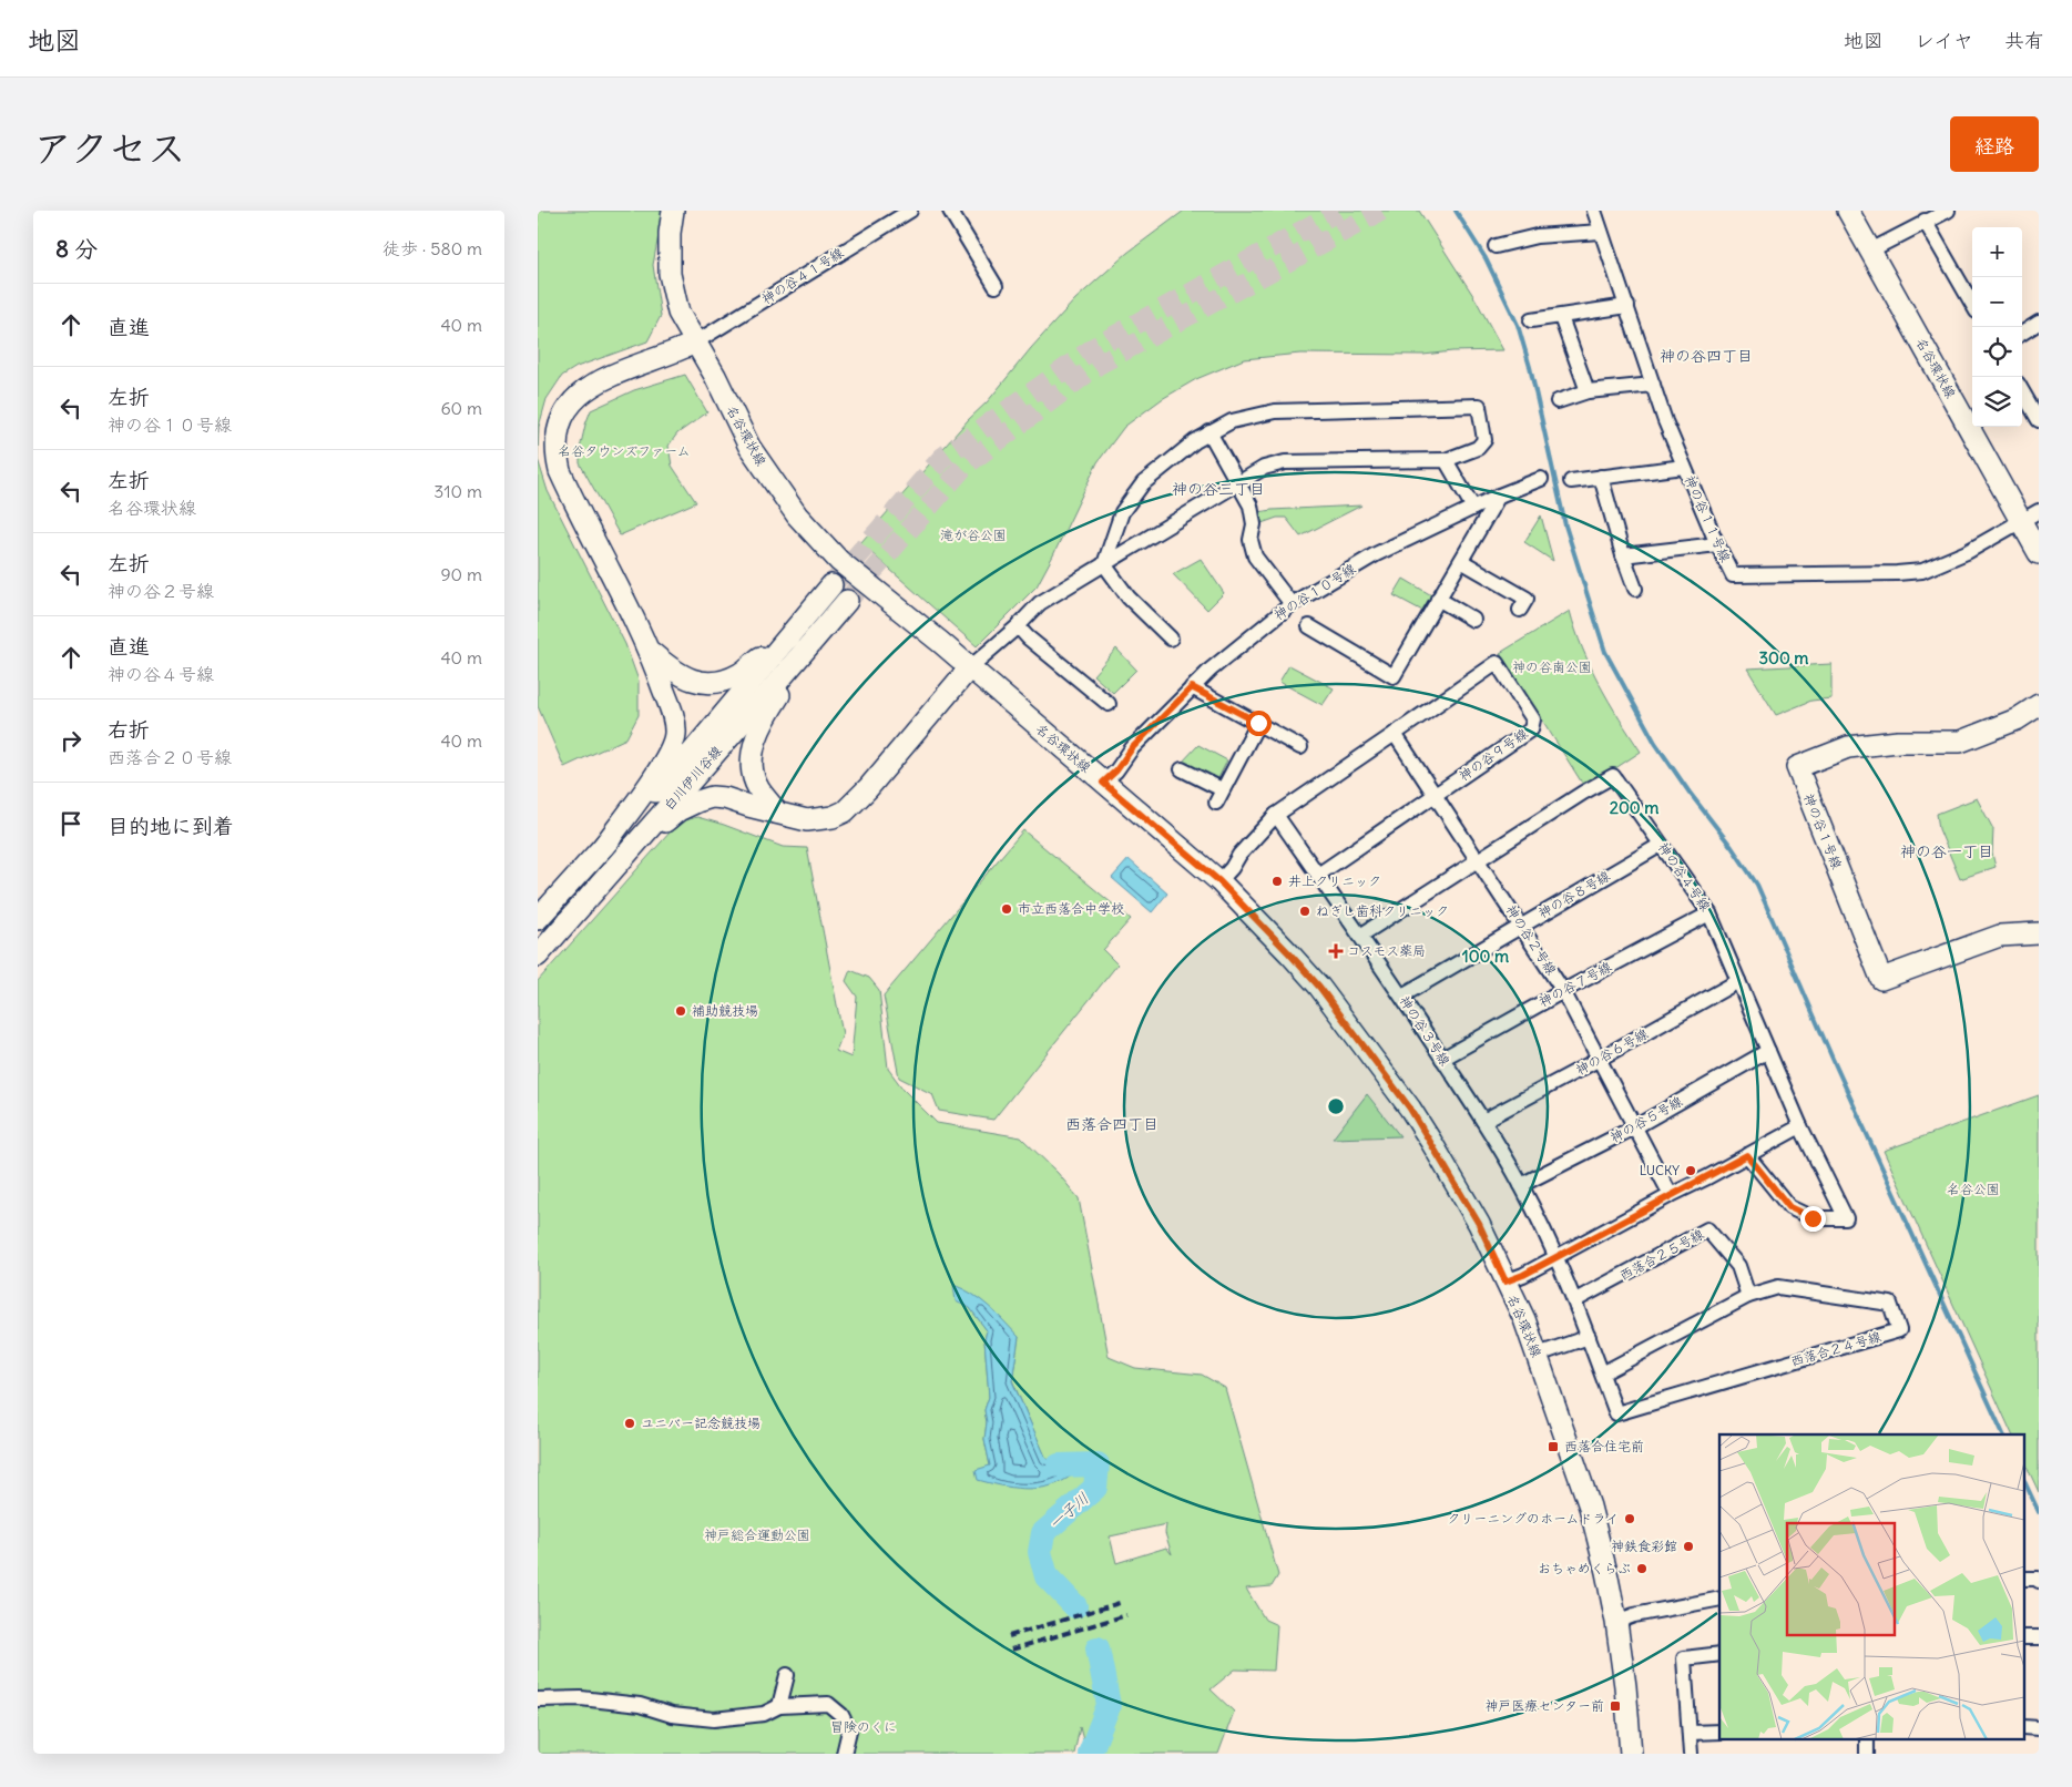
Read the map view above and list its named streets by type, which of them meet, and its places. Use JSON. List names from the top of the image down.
{
  "streets": {
    "street": [
      "神の谷４１号線",
      "名谷環状線",
      "神の谷１１号線",
      "神の谷１０号線",
      "神の谷９号線",
      "白川伊川谷線",
      "神の谷１号線",
      "神の谷４号線",
      "神の谷８号線",
      "神の谷２号線",
      "神の谷７号線",
      "神の谷３号線",
      "神の谷６号線",
      "神の谷５号線",
      "西落合２５号線",
      "西落合２４号線"
    ]
  },
  "crossings": [
    ["神の谷４１号線", "名谷環状線"],
    ["名谷環状線", "神の谷１１号線"],
    ["名谷環状線", "神の谷１０号線"],
    ["神の谷９号線", "神の谷２号線"],
    ["神の谷９号線", "神の谷３号線"],
    ["神の谷４号線", "神の谷８号線"],
    ["神の谷４号線", "神の谷２号線"],
    ["神の谷４号線", "神の谷７号線"],
    ["神の谷４号線", "神の谷３号線"],
    ["神の谷４号線", "神の谷６号線"],
    ["神の谷４号線", "神の谷５号線"],
    ["神の谷８号線", "神の谷２号線"],
    ["神の谷８号線", "神の谷３号線"],
    ["神の谷２号線", "神の谷７号線"],
    ["神の谷２号線", "神の谷６号線"],
    ["神の谷２号線", "神の谷５号線"],
    ["神の谷７号線", "神の谷３号線"],
    ["神の谷３号線", "神の谷６号線"],
    ["神の谷３号線", "神の谷５号線"],
    ["神の谷３号線", "西落合２４号線"],
    ["西落合２５号線", "西落合２４号線"]
  ],
  "districts": [
    "神の谷四丁目",
    "神の谷三丁目",
    "神の谷一丁目",
    "西落合四丁目"
  ],
  "water": ["一子川"],
  "parks": [
    "名谷タウンズファーム",
    "滝が谷公園",
    "神の谷南公園",
    "名谷公園",
    "神戸総合運動公園",
    "冒険のくに"
  ],
  "places": {
    "other": [
      "井上クリニック",
      "市立西落合中学校",
      "ねぎし歯科クリニック",
      "補助競技場",
      "LUCKY",
      "ユニバー記念競技場",
      "クリーニングのホームドライ",
      "神鉄食彩館",
      "おちゃめくらぶ"
    ],
    "health": ["コスモス薬局"],
    "transit": ["西落合住宅前", "神戸医療センター前"]
  },
  "page": {
    "header": "地図",
    "nav": ["地図", "レイヤ", "共有"],
    "title": "アクセス",
    "buttons": "経路",
    "heading": ["8 分", "徒歩 · 580 m"],
    "map_buttons": ["+", "−"],
    "list": [
      ["直進", "40 m"],
      ["左折", "神の谷１０号線", "60 m"],
      ["左折", "名谷環状線", "310 m"],
      ["左折", "神の谷２号線", "90 m"],
      ["直進", "神の谷４号線", "40 m"],
      ["右折", "西落合２０号線", "40 m"],
      "目的地に到着"
    ]
  },
  "rings": ["300 m", "200 m", "100 m"]
}
